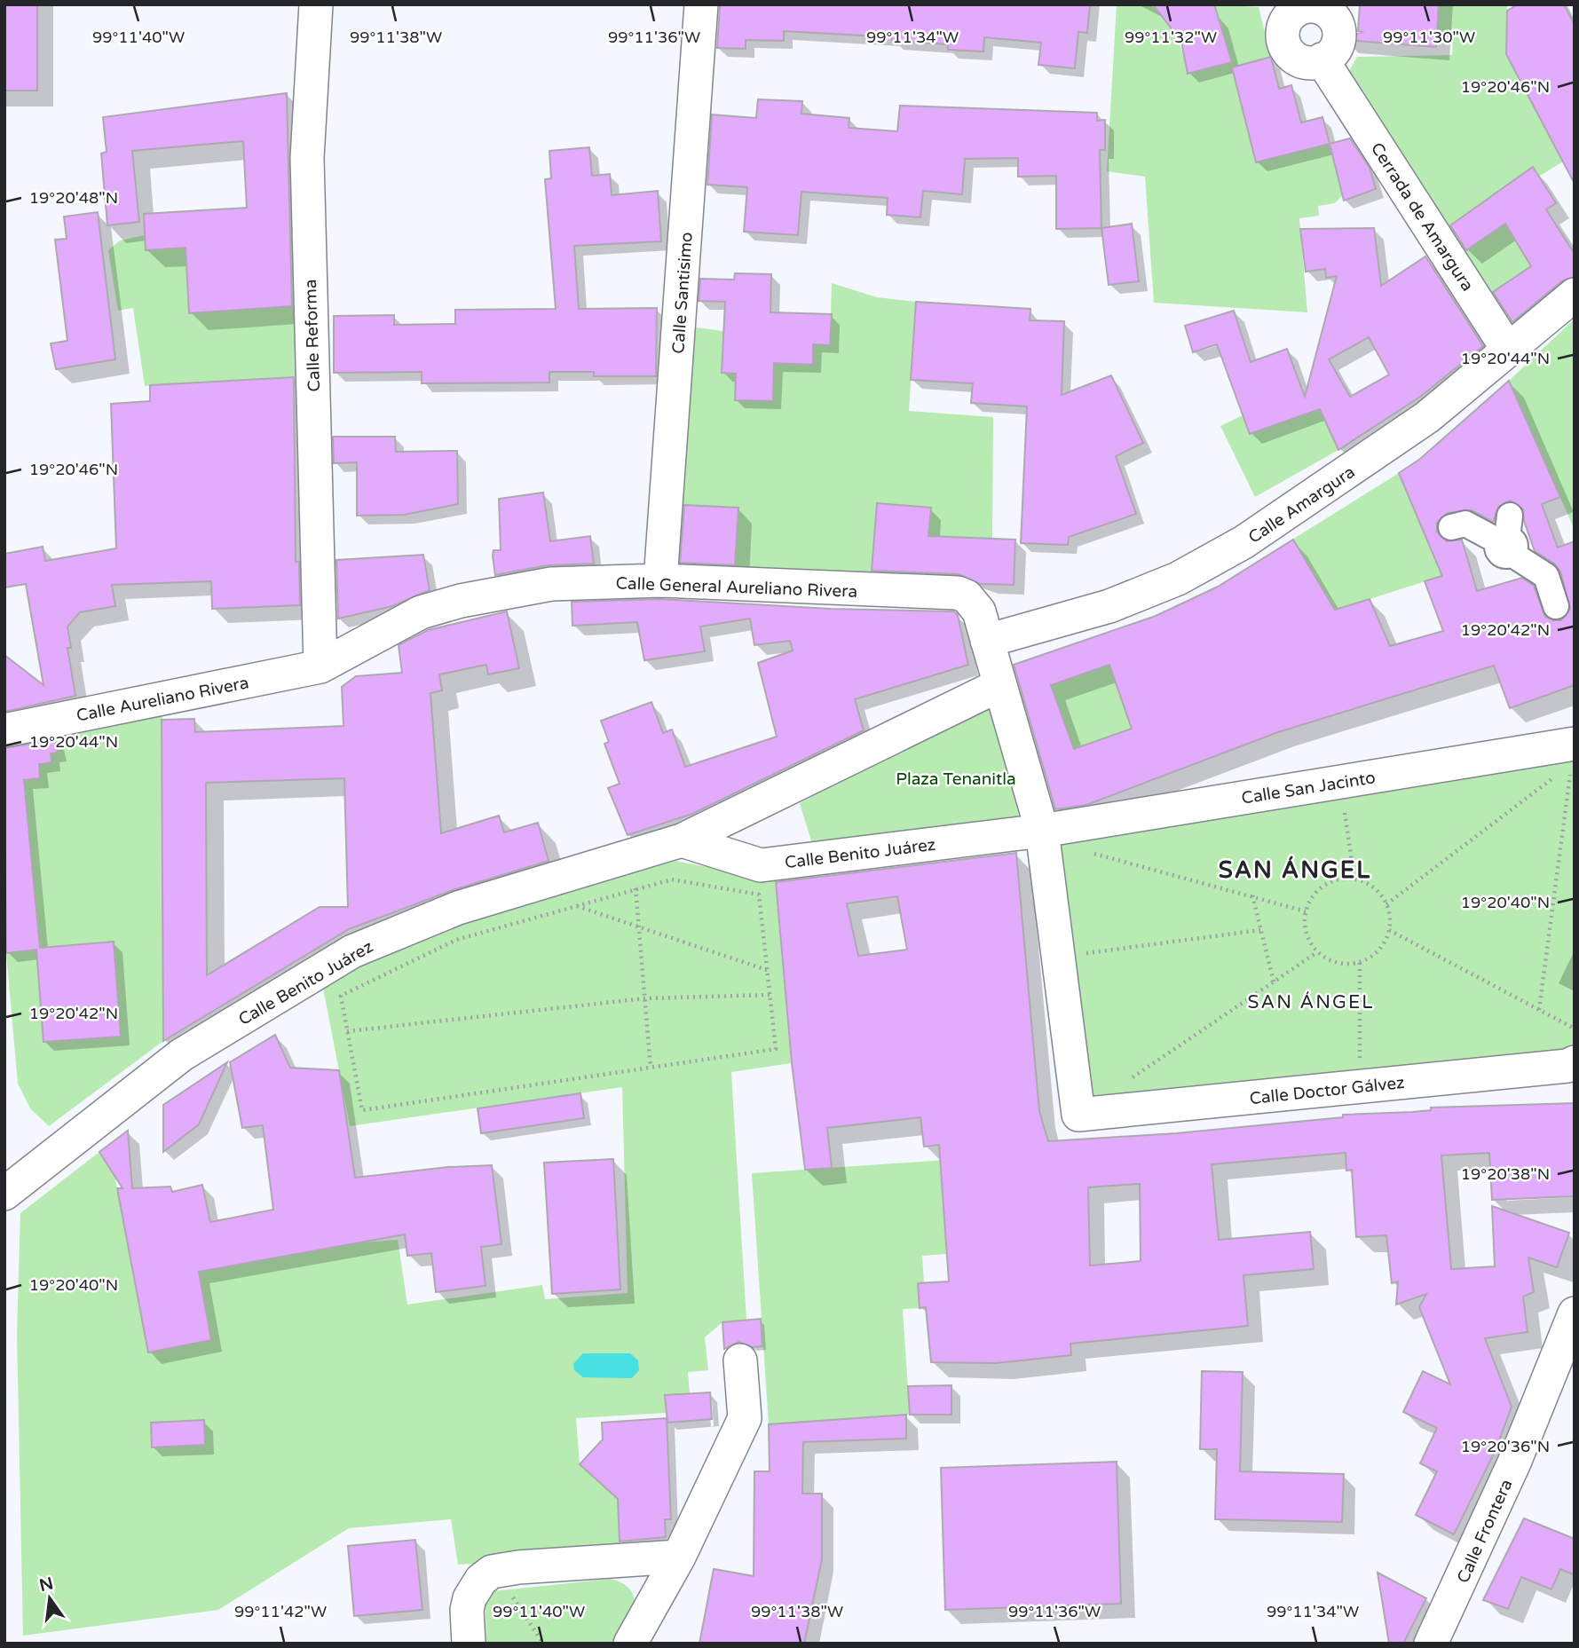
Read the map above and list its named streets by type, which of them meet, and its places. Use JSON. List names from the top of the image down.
{
  "streets": {
    "street": [
      "Cerrada de Amargura",
      "Calle Santisimo",
      "Calle Reforma",
      "Calle Amargura",
      "Calle General Aureliano Rivera",
      "Calle Aureliano Rivera",
      "Calle San Jacinto",
      "Calle Benito Juárez",
      "Calle Doctor Gálvez",
      "Calle Frontera"
    ]
  },
  "crossings": [
    ["Cerrada de Amargura", "Calle Amargura"],
    ["Calle Santisimo", "Calle General Aureliano Rivera"],
    ["Calle Reforma", "Calle General Aureliano Rivera"],
    ["Calle Reforma", "Calle Aureliano Rivera"],
    ["Calle Amargura", "Calle General Aureliano Rivera"],
    ["Calle General Aureliano Rivera", "Calle Aureliano Rivera"],
    ["Calle San Jacinto", "Calle Benito Juárez"],
    ["Calle San Jacinto", "Calle Doctor Gálvez"],
    ["Calle Benito Juárez", "Calle Doctor Gálvez"]
  ],
  "districts": ["SAN ÁNGEL", "SAN ÁNGEL"],
  "parks": ["Plaza Tenanitla"],
  "north": "top",
  "coordinates": [
    "99°11'40\"W",
    "99°11'38\"W",
    "99°11'36\"W",
    "99°11'34\"W",
    "99°11'32\"W",
    "99°11'30\"W",
    "19°20'46\"N",
    "19°20'48\"N",
    "19°20'44\"N",
    "19°20'42\"N",
    "19°20'40\"N",
    "19°20'38\"N",
    "19°20'36\"N",
    "99°11'42\"W"
  ]
}
